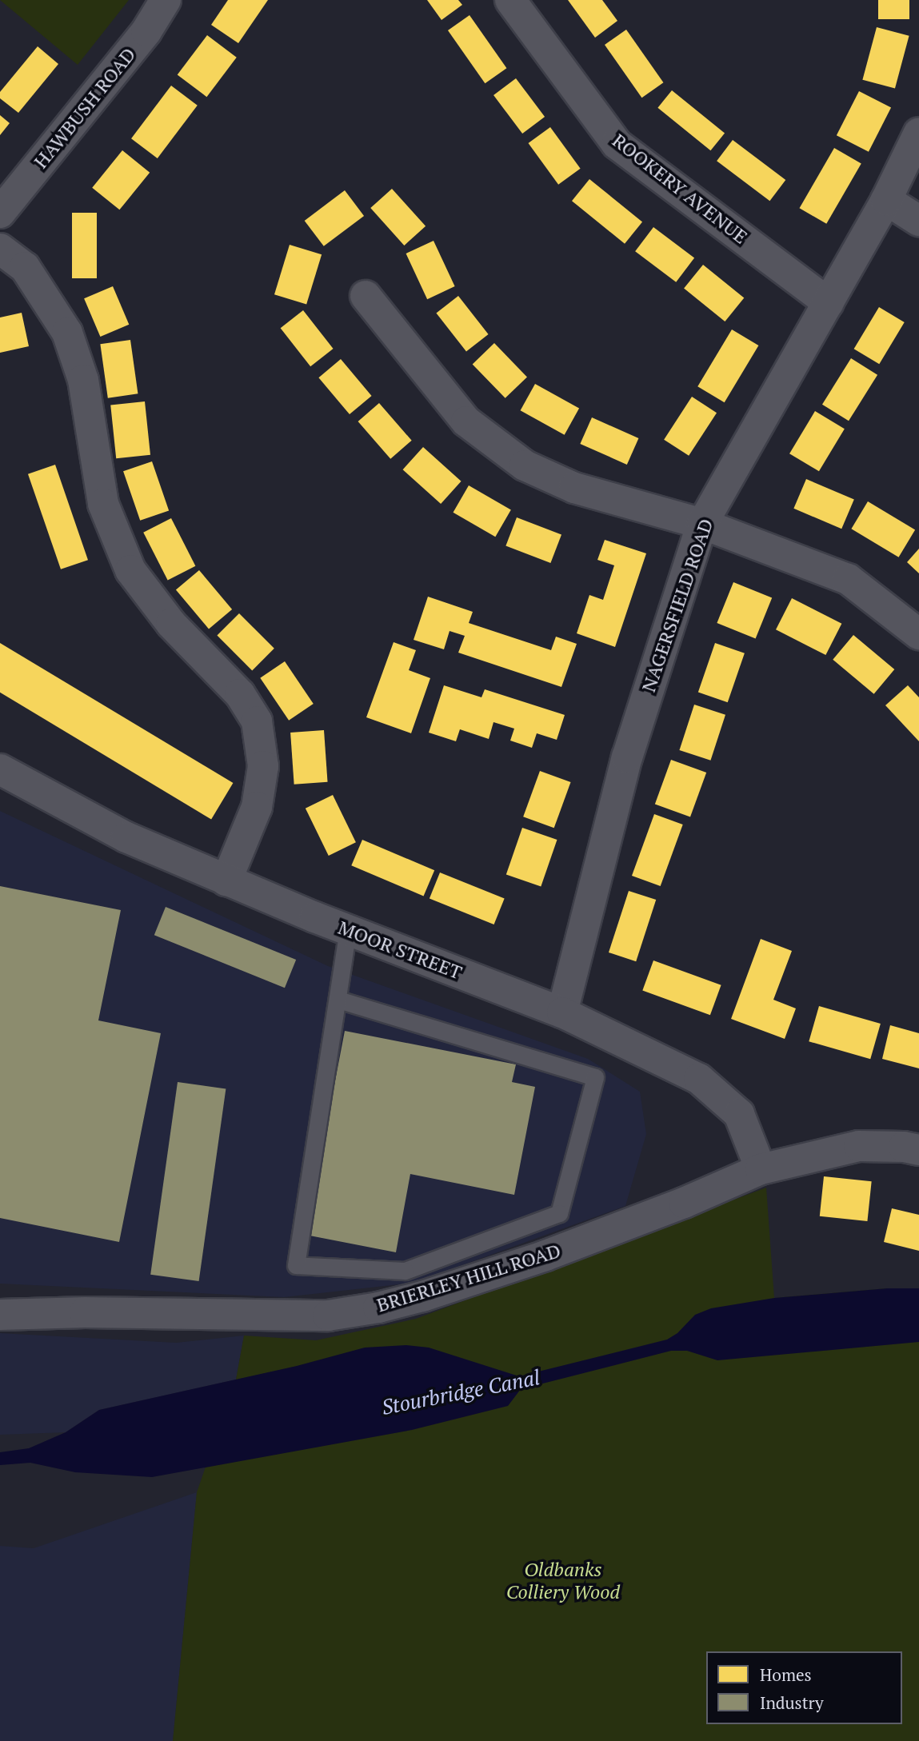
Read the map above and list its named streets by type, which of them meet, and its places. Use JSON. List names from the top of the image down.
{
  "streets": {
    "street": [
      "HAWBUSH ROAD",
      "ROOKERY AVENUE",
      "NAGERSFIELD ROAD",
      "MOOR STREET",
      "BRIERLEY HILL ROAD"
    ]
  },
  "crossings": [
    ["ROOKERY AVENUE", "NAGERSFIELD ROAD"],
    ["NAGERSFIELD ROAD", "MOOR STREET"],
    ["MOOR STREET", "BRIERLEY HILL ROAD"]
  ],
  "water": ["Stourbridge Canal"],
  "parks": ["Oldbanks Colliery Wood"],
  "legend": ["Homes", "Industry"]
}
